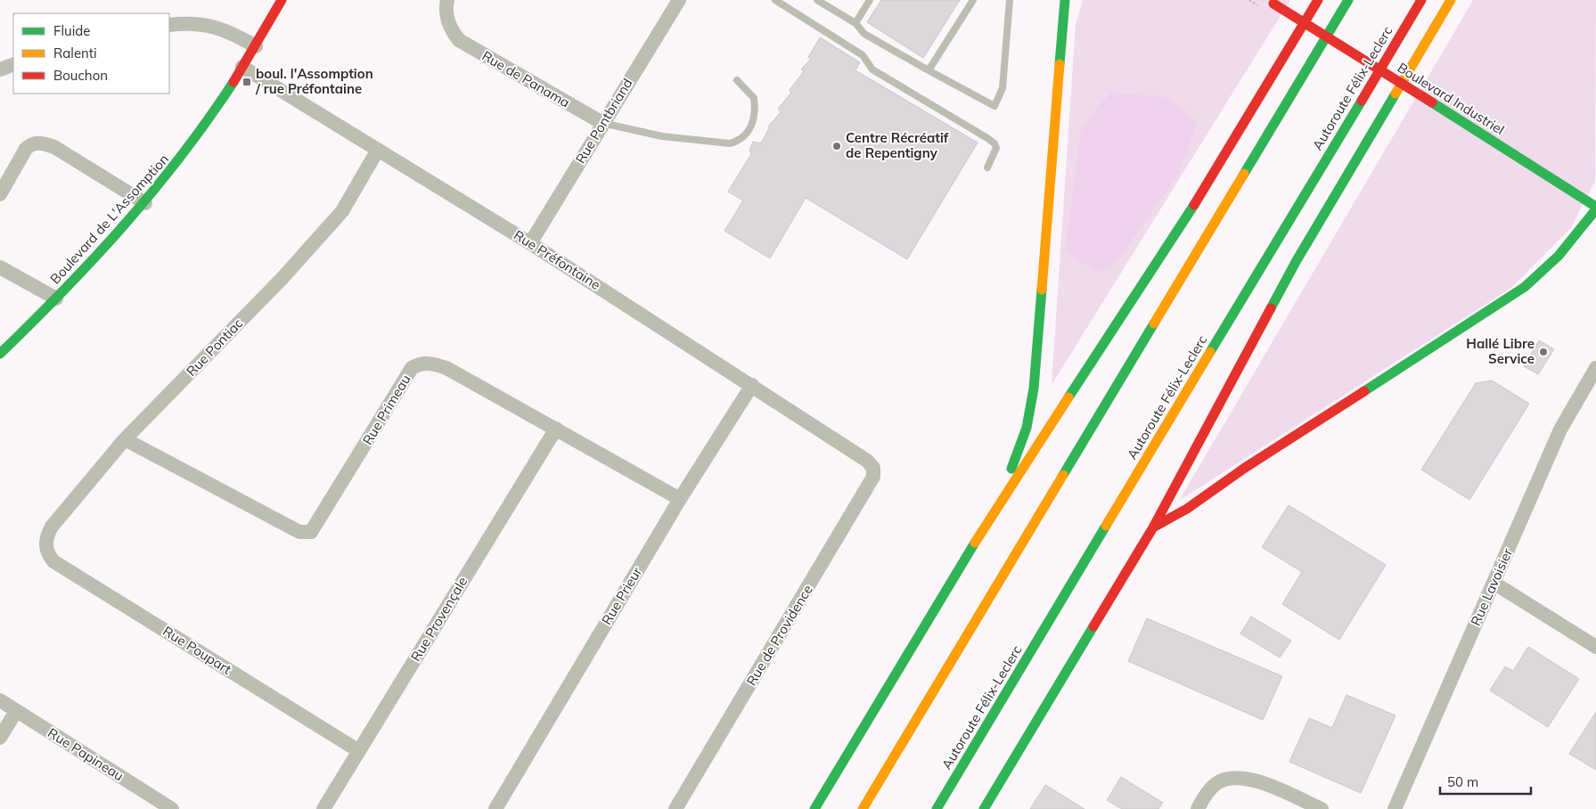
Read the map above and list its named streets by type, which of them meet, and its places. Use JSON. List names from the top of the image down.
{
  "streets": {
    "main road": ["Autoroute Félix-Leclerc", "Boulevard Industriel", "Boulevard de L'Assomption"],
    "street": [
      "Rue de Panama",
      "Rue Pontbriand",
      "Rue Préfontaine",
      "Rue Pontiac",
      "Rue Primeau",
      "Rue Lavoisier",
      "Rue Prieur",
      "Rue Provençale",
      "Rue de Providence",
      "Rue Poupart",
      "Rue Papineau"
    ]
  },
  "crossings": [
    ["Rue de Panama", "Rue Pontbriand"],
    ["Rue Pontbriand", "Rue Préfontaine"],
    ["Boulevard de L'Assomption", "Rue Préfontaine"],
    ["Rue Préfontaine", "Rue Pontiac"],
    ["Rue Préfontaine", "Rue Prieur"],
    ["Rue Préfontaine", "Rue de Providence"],
    ["Rue Pontiac", "Rue Primeau"],
    ["Rue Pontiac", "Rue Poupart"],
    ["Rue Primeau", "Rue Prieur"],
    ["Rue Primeau", "Rue Provençale"],
    ["Rue Provençale", "Rue Poupart"]
  ],
  "places": {
    "transit": ["boul. l'Assomption / rue Préfontaine"],
    "other": ["Centre Récréatif de Repentigny", "Hallé Libre Service"]
  },
  "legend": ["Fluide", "Ralenti", "Bouchon"],
  "scale_bar": "50 m"
}
